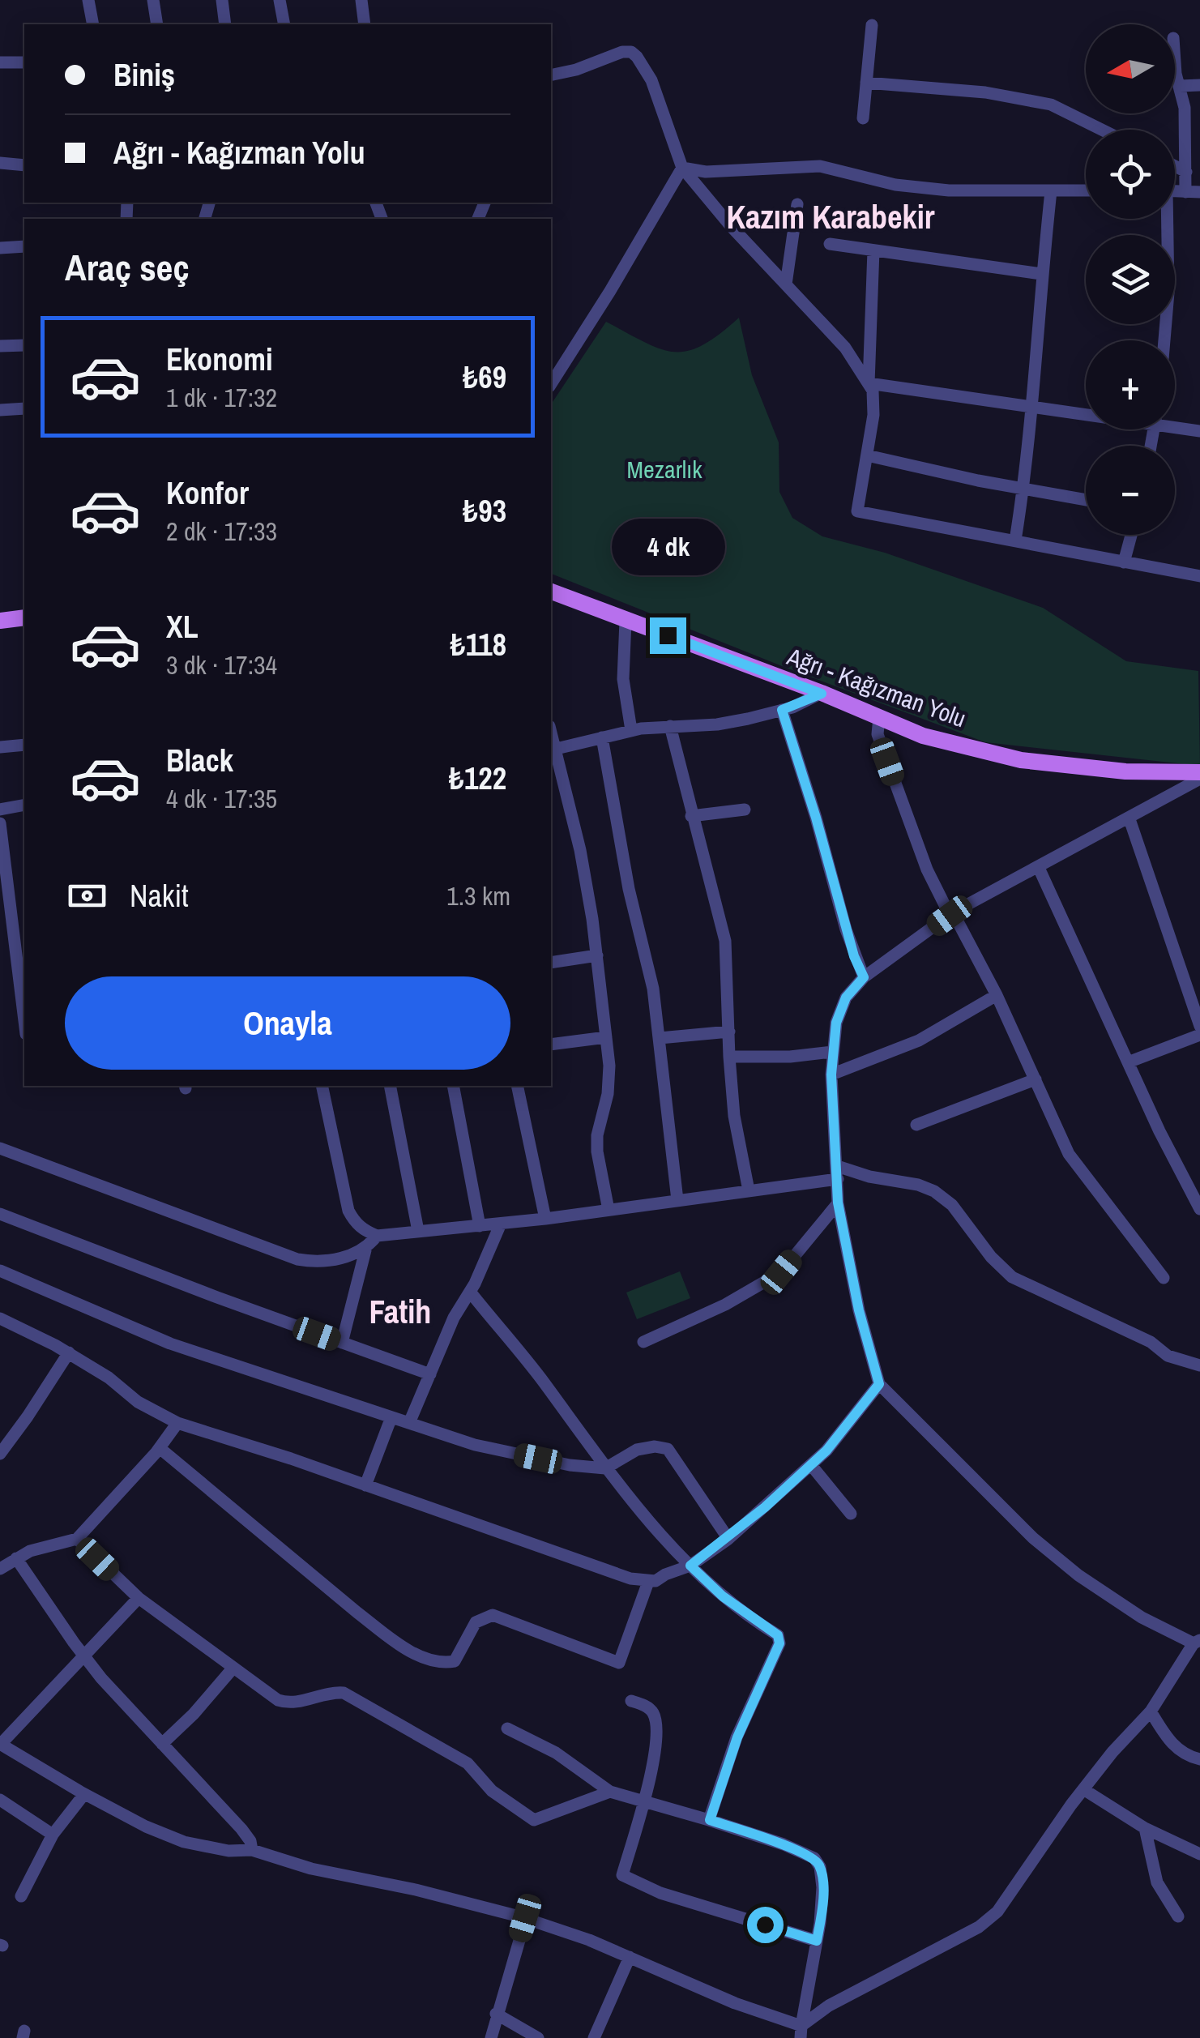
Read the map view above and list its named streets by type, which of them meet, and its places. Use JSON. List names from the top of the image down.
{
  "streets": {
    "main road": ["Ağrı - Kağızman Yolu"]
  },
  "districts": ["Kazım Karabekir", "Fatih"],
  "parks": ["Mezarlık"],
  "north": "left",
  "page": {
    "map_buttons": ["+", "−"],
    "banner": ["Biniş", "Ağrı - Kağızman Yolu"],
    "heading": "Araç seç",
    "list": [
      {
        "name": "Ekonomi",
        "note": "1 dk · 17:32",
        "value": "₺69"
      },
      {
        "name": "Konfor",
        "note": "2 dk · 17:33",
        "value": "₺93"
      },
      {
        "name": "XL",
        "note": "3 dk · 17:34",
        "value": "₺118"
      },
      {
        "name": "Black",
        "note": "4 dk · 17:35",
        "value": "₺122"
      }
    ],
    "bubble": "4 dk",
    "pay": ["Nakit", "1.3 km"],
    "buttons": "Onayla"
  }
}
